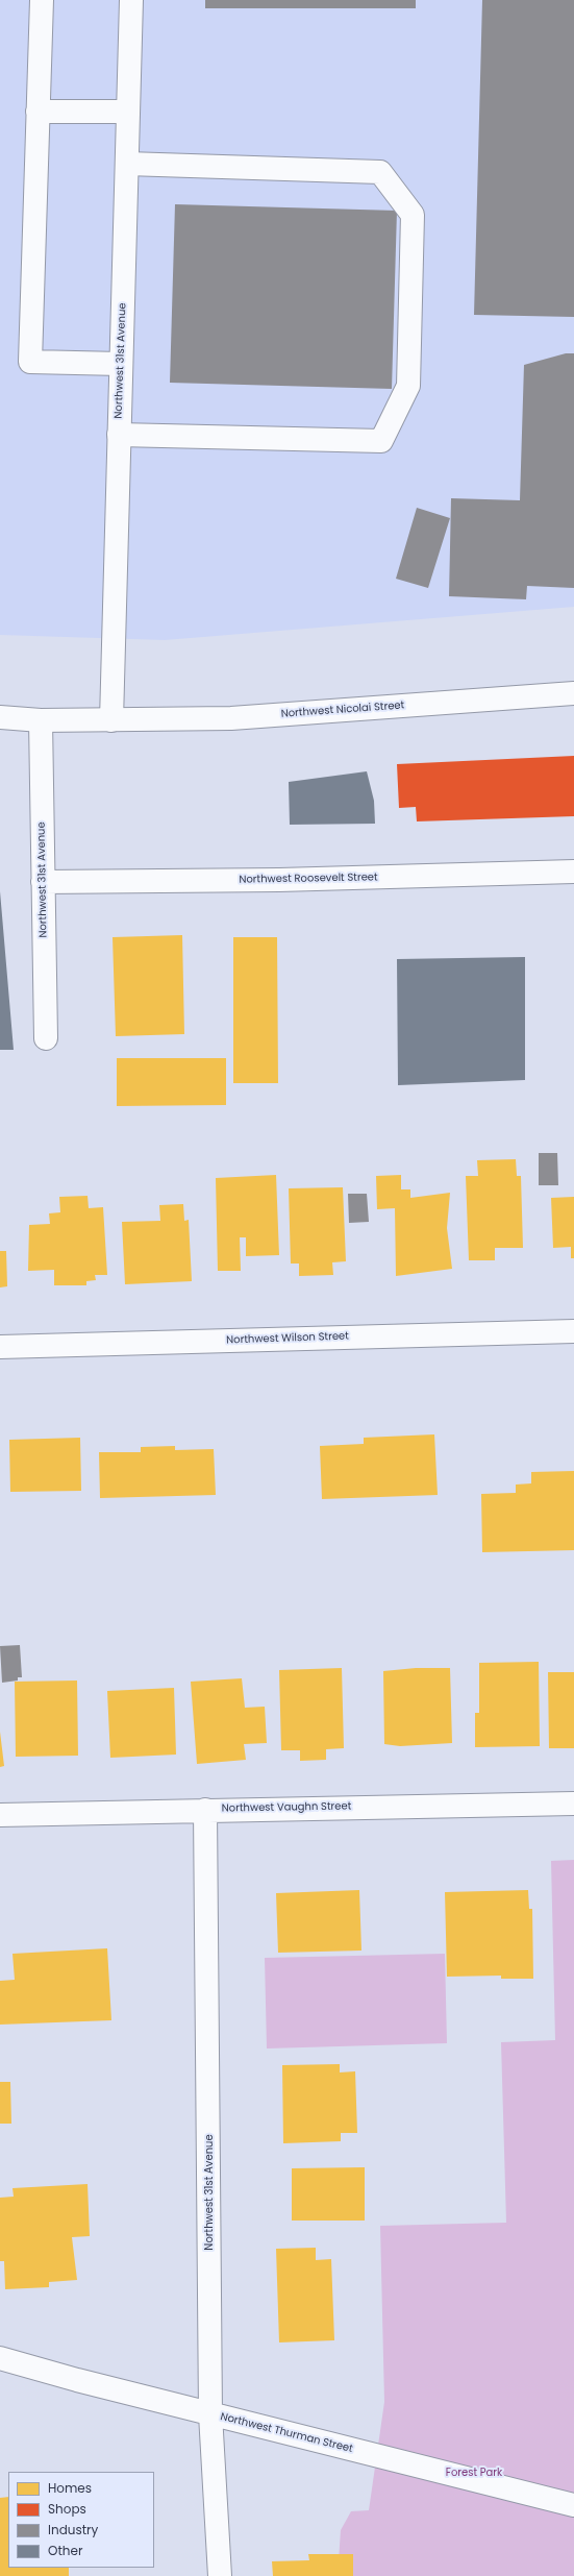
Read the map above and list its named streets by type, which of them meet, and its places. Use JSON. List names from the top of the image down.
{
  "streets": {
    "street": [
      "Northwest 31st Avenue",
      "Northwest Nicolai Street",
      "Northwest Roosevelt Street",
      "Northwest Wilson Street",
      "Northwest Vaughn Street",
      "Northwest Thurman Street"
    ]
  },
  "crossings": [
    ["Northwest 31st Avenue", "Northwest Nicolai Street"],
    ["Northwest 31st Avenue", "Northwest Roosevelt Street"],
    ["Northwest 31st Avenue", "Northwest Vaughn Street"],
    ["Northwest 31st Avenue", "Northwest Thurman Street"]
  ],
  "parks": ["Forest Park"],
  "legend": [
    "Homes",
    "Shops",
    "Industry",
    "Other"
  ]
}
